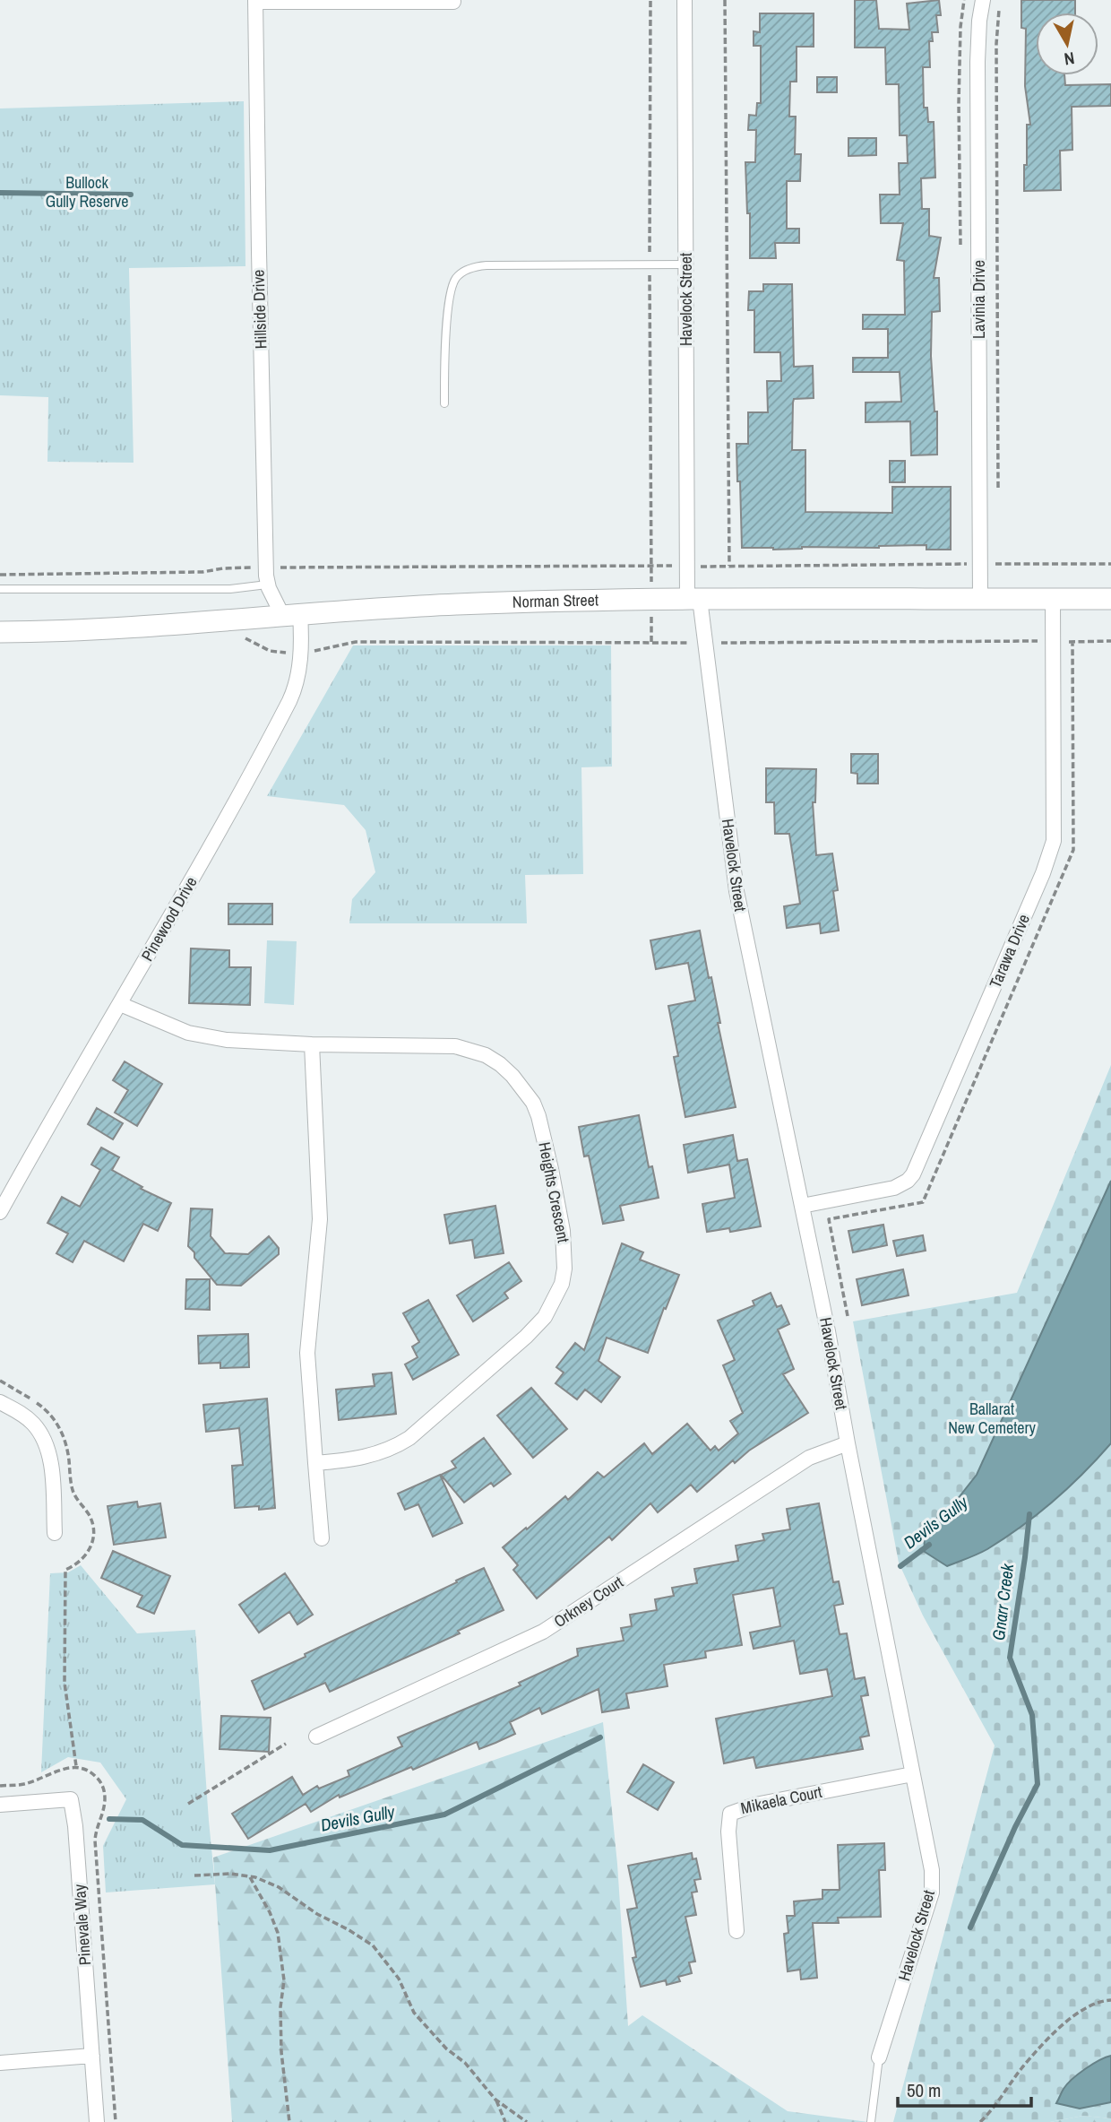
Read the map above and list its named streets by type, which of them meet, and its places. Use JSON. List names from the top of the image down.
{
  "streets": {
    "street": [
      "Havelock Street",
      "Lavinia Drive",
      "Hillside Drive",
      "Norman Street",
      "Pinewood Drive",
      "Tarawa Drive",
      "Heights Crescent",
      "Orkney Court",
      "Mikaela Court",
      "Pinevale Way"
    ]
  },
  "crossings": [
    ["Havelock Street", "Norman Street"],
    ["Havelock Street", "Tarawa Drive"],
    ["Havelock Street", "Orkney Court"],
    ["Havelock Street", "Mikaela Court"],
    ["Lavinia Drive", "Norman Street"],
    ["Hillside Drive", "Norman Street"],
    ["Hillside Drive", "Pinewood Drive"],
    ["Norman Street", "Pinewood Drive"],
    ["Norman Street", "Tarawa Drive"],
    ["Pinewood Drive", "Heights Crescent"]
  ],
  "water": ["Devils Gully", "Gnarr Creek"],
  "parks": ["Bullock Gully Reserve", "Ballarat New Cemetery"],
  "scale_bar": "50 m",
  "north": "bottom"
}
